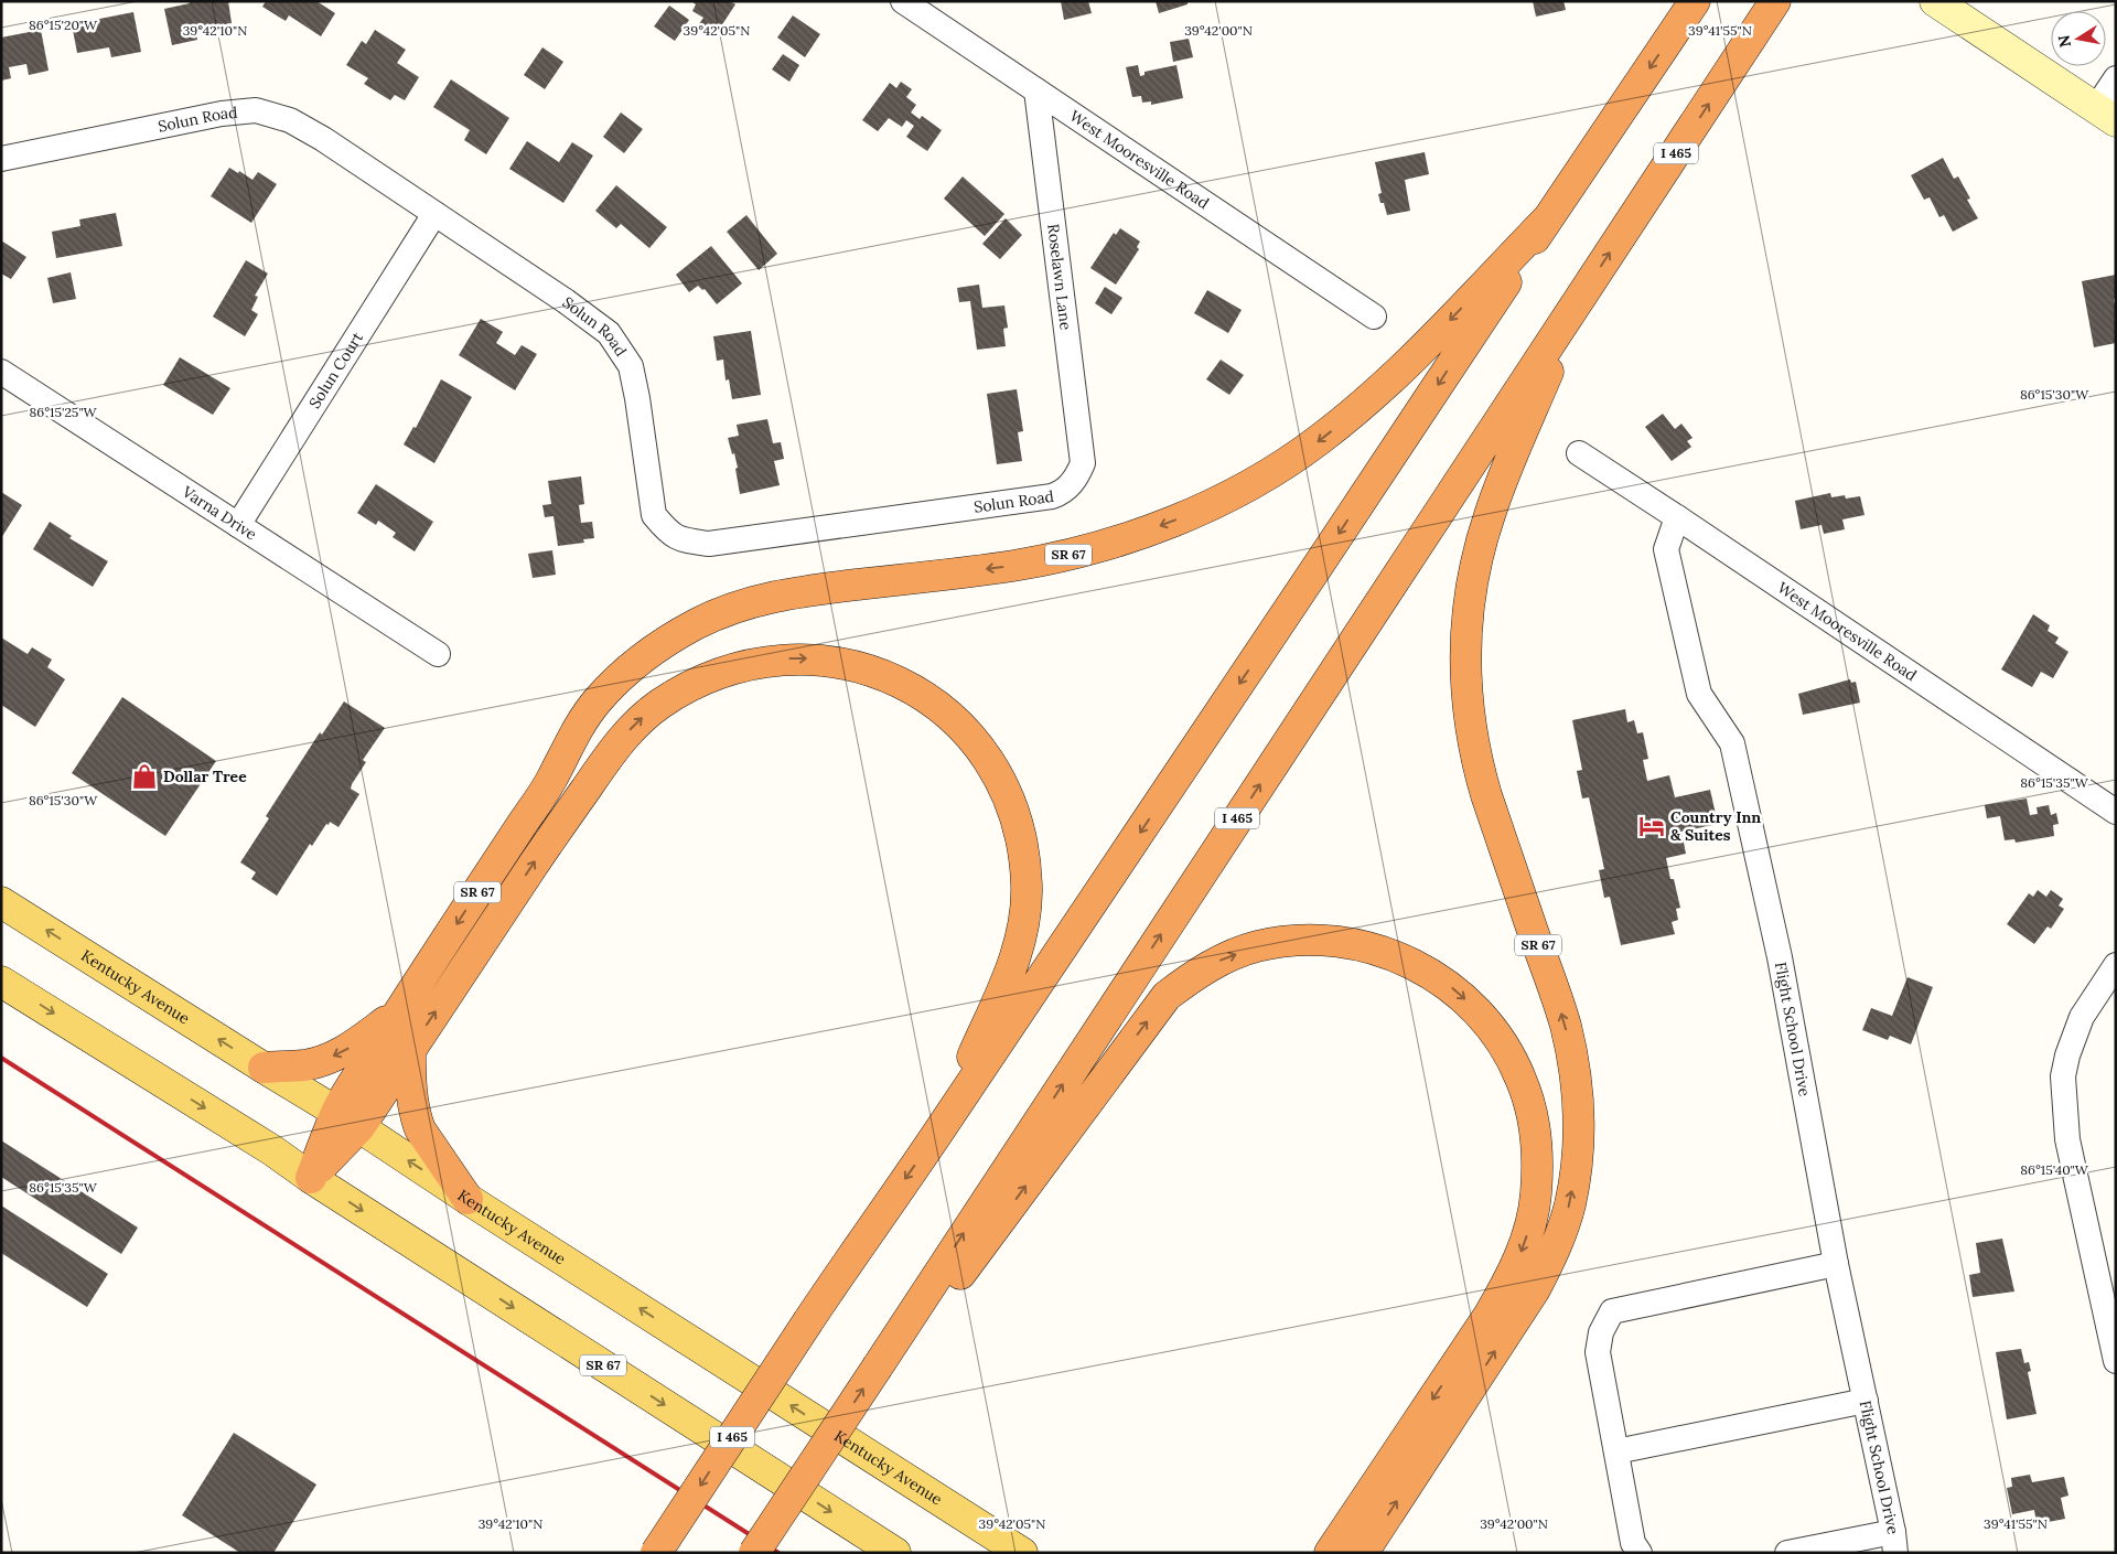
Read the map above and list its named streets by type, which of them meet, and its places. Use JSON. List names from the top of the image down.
{
  "streets": {
    "highway": ["I 465", "SR 67"],
    "main road": ["Kentucky Avenue"],
    "street": [
      "Solun Road",
      "West Mooresville Road",
      "Roselawn Lane",
      "Solun Court",
      "Varna Drive",
      "Flight School Drive"
    ]
  },
  "crossings": [
    ["Solun Road", "Roselawn Lane"],
    ["Solun Road", "Solun Court"],
    ["I 465", "SR 67"],
    ["West Mooresville Road", "Roselawn Lane"],
    ["West Mooresville Road", "Flight School Drive"],
    ["Solun Court", "Varna Drive"],
    ["SR 67", "Kentucky Avenue"]
  ],
  "places": {
    "shop": ["Dollar Tree"],
    "hotel": ["Country Inn & Suites"]
  },
  "north": "left",
  "coordinates": [
    "86°15'20\"W",
    "39°42'10\"N",
    "39°42'05\"N",
    "39°42'00\"N",
    "39°41'55\"N",
    "86°15'30\"W",
    "86°15'25\"W",
    "86°15'35\"W",
    "86°15'40\"W"
  ]
}
